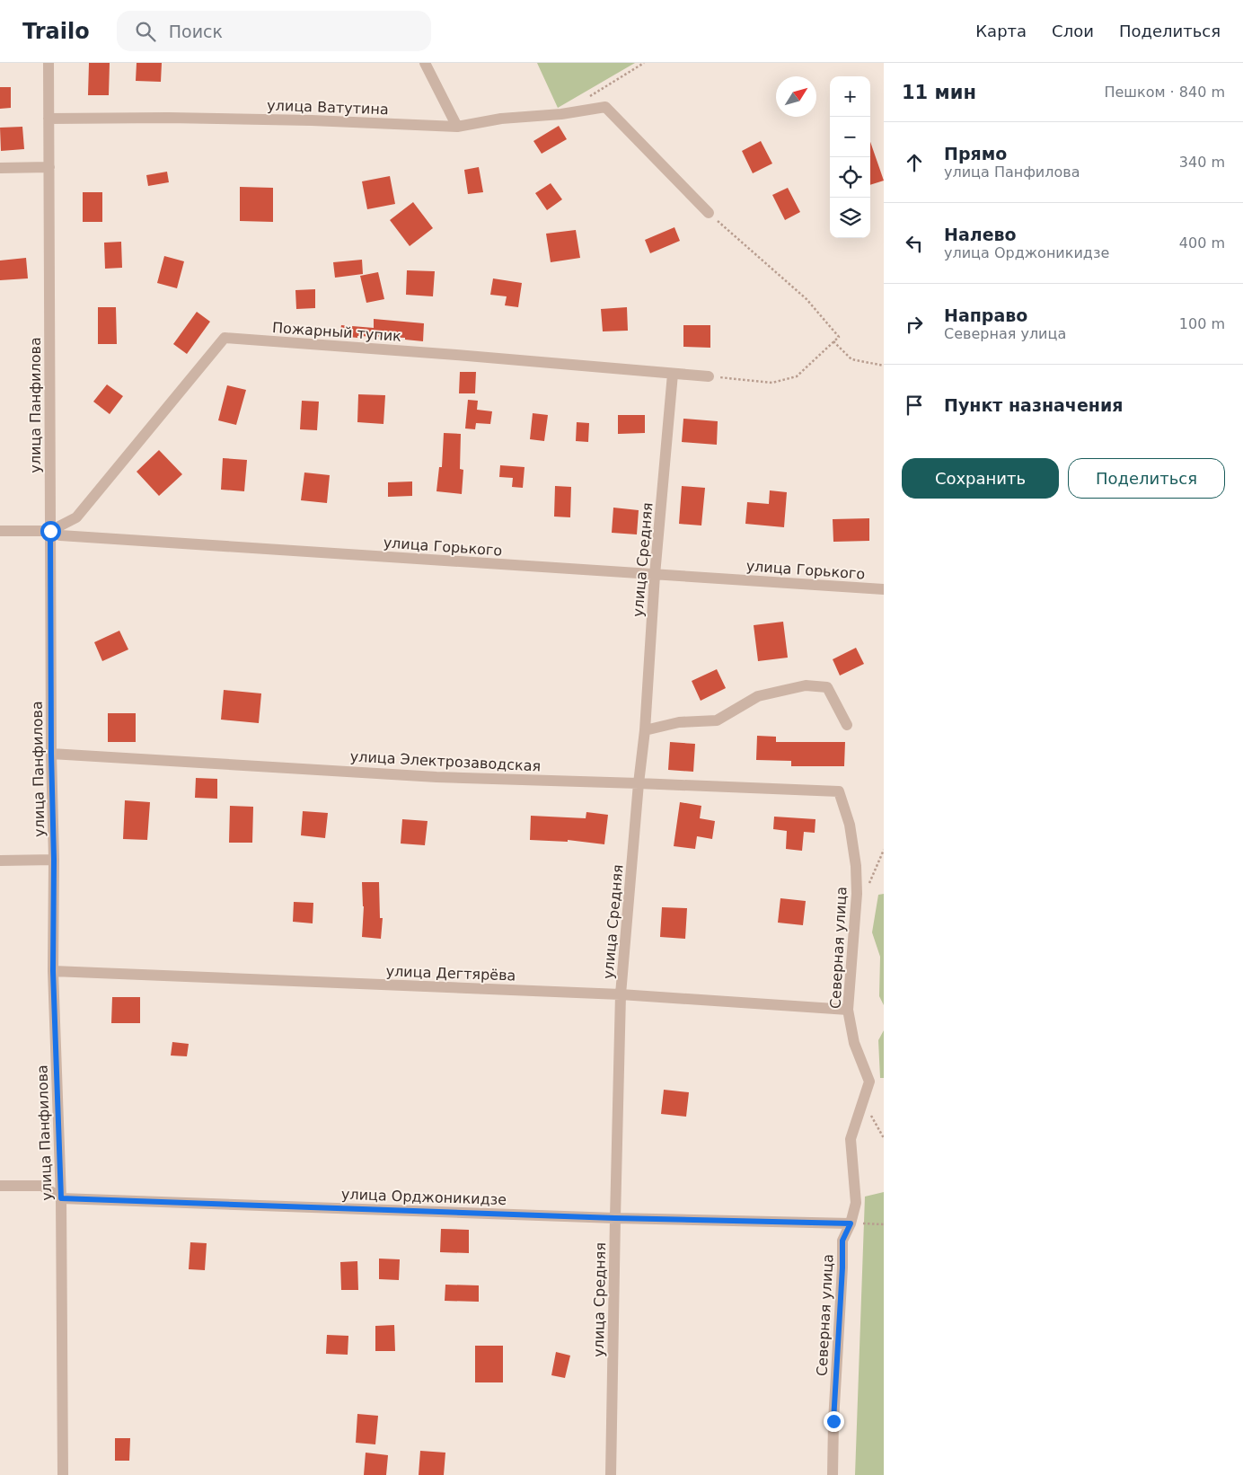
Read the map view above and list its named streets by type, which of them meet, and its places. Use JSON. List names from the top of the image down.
{
  "streets": {
    "street": [
      "улица Ватутина",
      "Пожарный тупик",
      "улица Панфилова",
      "улица Горького",
      "улица Средняя",
      "улица Электрозаводская",
      "Северная улица",
      "улица Дегтярёва",
      "улица Орджоникидзе"
    ]
  },
  "crossings": [
    ["улица Ватутина", "улица Панфилова"],
    ["Пожарный тупик", "улица Панфилова"],
    ["Пожарный тупик", "улица Горького"],
    ["Пожарный тупик", "улица Средняя"],
    ["улица Панфилова", "улица Горького"],
    ["улица Панфилова", "улица Электрозаводская"],
    ["улица Панфилова", "улица Дегтярёва"],
    ["улица Панфилова", "улица Орджоникидзе"],
    ["улица Горького", "улица Средняя"],
    ["улица Средняя", "улица Электрозаводская"],
    ["улица Средняя", "улица Дегтярёва"],
    ["улица Средняя", "улица Орджоникидзе"],
    ["улица Электрозаводская", "Северная улица"],
    ["Северная улица", "улица Дегтярёва"],
    ["Северная улица", "улица Орджоникидзе"]
  ],
  "north": "top right",
  "page": {
    "header": "Trailo",
    "search": "Поиск",
    "nav": ["Карта", "Слои", "Поделиться"],
    "heading": ["11 мин", "Пешком · 840 m"],
    "map_buttons": ["+", "−"],
    "list": [
      ["Прямо", "улица Панфилова", "340 m"],
      ["Налево", "улица Орджоникидзе", "400 m"],
      ["Направо", "Северная улица", "100 m"],
      "Пункт назначения"
    ],
    "buttons": ["Сохранить", "Поделиться"]
  }
}
